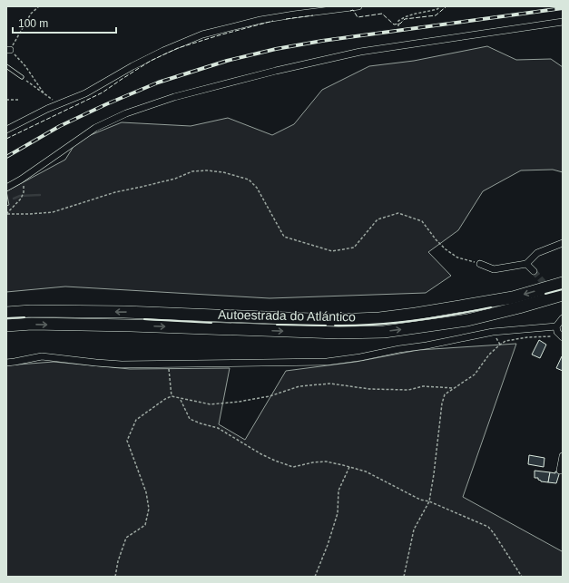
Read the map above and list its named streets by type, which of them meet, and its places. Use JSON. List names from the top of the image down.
{
  "streets": {
    "highway": ["Autoestrada do Atlántico"]
  },
  "scale_bar": "100 m"
}
